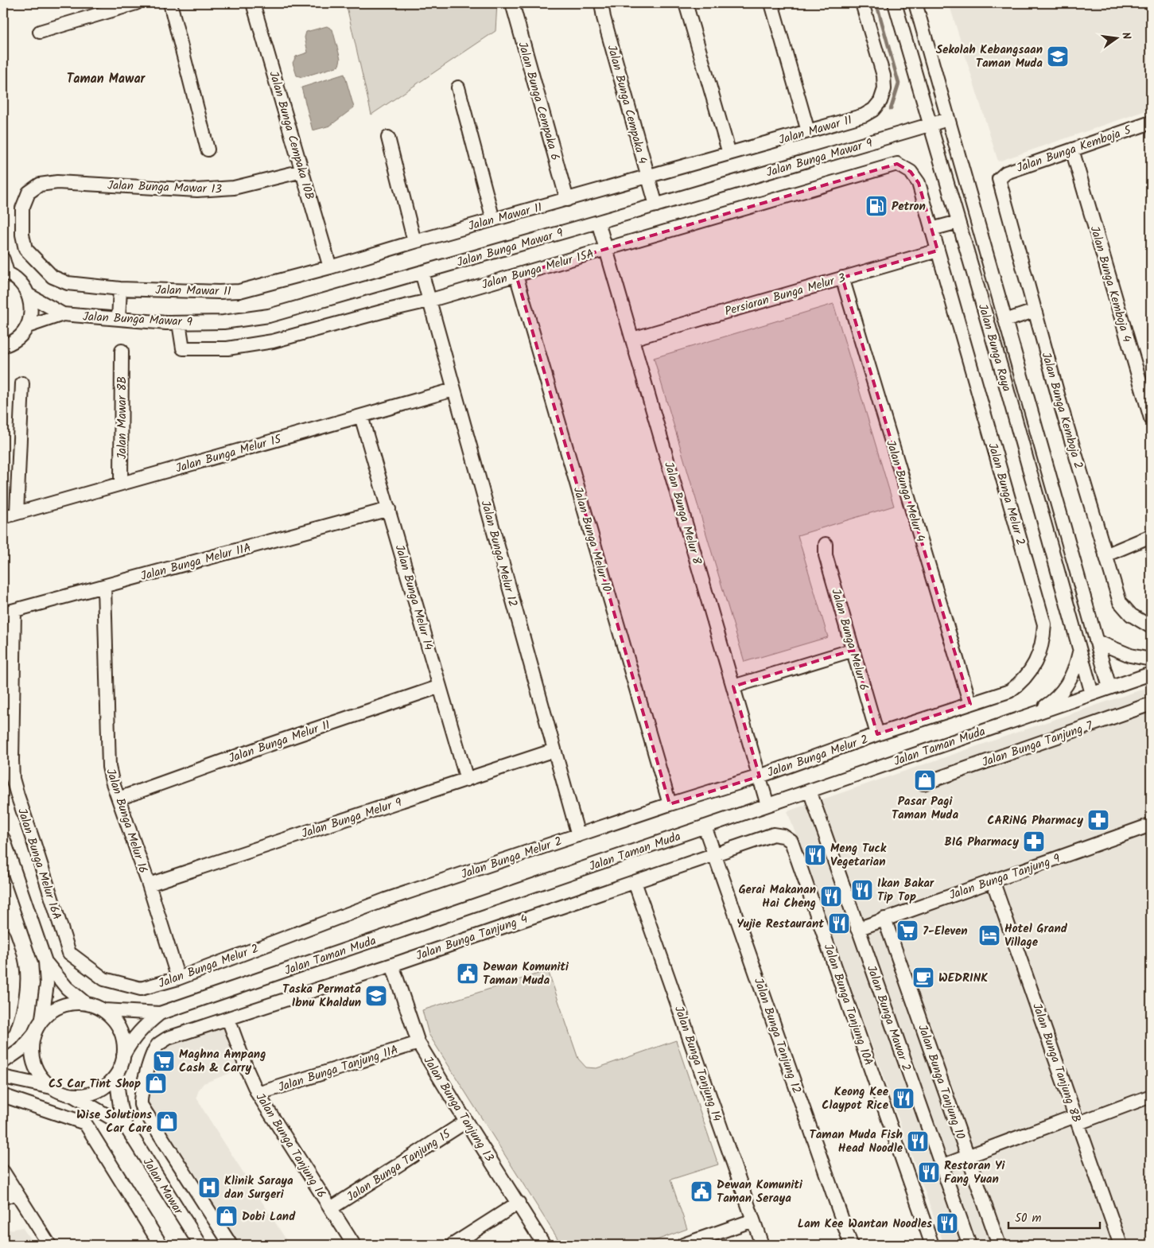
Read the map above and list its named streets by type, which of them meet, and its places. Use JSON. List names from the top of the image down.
{
  "streets": {
    "street": [
      "Jalan Bunga Cempaka 6",
      "Jalan Bunga Cempaka 4",
      "Jalan Mawar 11",
      "Jalan Bunga Cempaka 10B",
      "Jalan Bunga Kemboja 5",
      "Jalan Bunga Mawar 9",
      "Jalan Bunga Mawar 13",
      "Jalan Bunga Melur 15A",
      "Jalan Bunga Kemboja 4",
      "Persiaran Bunga Melur 3",
      "Jalan Bunga Raya",
      "Jalan Bunga Kemboja 2",
      "Jalan Mawar 8B",
      "Jalan Bunga Melur 15",
      "Jalan Bunga Melur 4",
      "Jalan Bunga Melur 2",
      "Jalan Bunga Melur 8",
      "Jalan Bunga Melur 10",
      "Jalan Bunga Melur 12",
      "Jalan Bunga Melur 11A",
      "Jalan Bunga Melur 14",
      "Jalan Bunga Melur 6",
      "Jalan Bunga Melur 11",
      "Jalan Bunga Tanjung 7",
      "Jalan Taman Muda",
      "Jalan Bunga Melur 9",
      "Jalan Bunga Melur 16",
      "Jalan Bunga Melur 16A",
      "Jalan Bunga Tanjung 9",
      "Jalan Bunga Tanjung 4",
      "Jalan Bunga Tanjung 10A",
      "Jalan Bunga Mawar 2",
      "Jalan Bunga Tanjung 12",
      "Jalan Bunga Tanjung 8B",
      "Jalan Bunga Tanjung 14",
      "Jalan Bunga Tanjung 11A",
      "Jalan Bunga Tanjung 10",
      "Jalan Bunga Tanjung 13",
      "Jalan Bunga Tanjung 16",
      "Jalan Bunga Tanjung 15",
      "Jalan Mawar"
    ]
  },
  "crossings": [
    ["Jalan Bunga Cempaka 6", "Jalan Mawar 11"],
    ["Jalan Bunga Cempaka 4", "Jalan Mawar 11"],
    ["Jalan Bunga Cempaka 4", "Jalan Bunga Mawar 9"],
    ["Jalan Mawar 11", "Jalan Bunga Cempaka 10B"],
    ["Jalan Mawar 11", "Jalan Bunga Mawar 13"],
    ["Jalan Bunga Cempaka 10B", "Jalan Bunga Mawar 13"],
    ["Jalan Bunga Kemboja 5", "Jalan Bunga Kemboja 4"],
    ["Jalan Bunga Kemboja 5", "Jalan Bunga Kemboja 2"],
    ["Jalan Bunga Mawar 9", "Jalan Bunga Melur 15A"],
    ["Jalan Bunga Mawar 9", "Jalan Bunga Raya"],
    ["Jalan Bunga Mawar 9", "Jalan Bunga Melur 8"],
    ["Jalan Bunga Mawar 9", "Jalan Bunga Melur 12"],
    ["Jalan Bunga Melur 15A", "Jalan Bunga Melur 2"],
    ["Jalan Bunga Melur 15A", "Jalan Bunga Melur 8"],
    ["Jalan Bunga Melur 15A", "Jalan Bunga Melur 10"],
    ["Jalan Bunga Melur 15A", "Jalan Bunga Melur 12"],
    ["Persiaran Bunga Melur 3", "Jalan Bunga Melur 4"],
    ["Persiaran Bunga Melur 3", "Jalan Bunga Melur 2"],
    ["Persiaran Bunga Melur 3", "Jalan Bunga Melur 8"],
    ["Jalan Bunga Raya", "Jalan Taman Muda"],
    ["Jalan Mawar 8B", "Jalan Bunga Melur 15"],
    ["Jalan Bunga Melur 15", "Jalan Bunga Melur 12"],
    ["Jalan Bunga Melur 15", "Jalan Bunga Melur 14"],
    ["Jalan Bunga Melur 4", "Jalan Bunga Melur 2"],
    ["Jalan Bunga Melur 2", "Jalan Bunga Melur 8"],
    ["Jalan Bunga Melur 2", "Jalan Bunga Melur 10"],
    ["Jalan Bunga Melur 2", "Jalan Bunga Melur 12"],
    ["Jalan Bunga Melur 2", "Jalan Bunga Melur 6"],
    ["Jalan Bunga Melur 2", "Jalan Bunga Melur 16"],
    ["Jalan Bunga Melur 2", "Jalan Bunga Melur 16A"],
    ["Jalan Bunga Melur 8", "Jalan Taman Muda"],
    ["Jalan Bunga Melur 12", "Jalan Bunga Melur 9"],
    ["Jalan Bunga Melur 11A", "Jalan Bunga Melur 14"],
    ["Jalan Bunga Melur 11A", "Jalan Bunga Melur 16"],
    ["Jalan Bunga Melur 11A", "Jalan Bunga Melur 16A"],
    ["Jalan Bunga Melur 14", "Jalan Bunga Melur 11"],
    ["Jalan Bunga Melur 14", "Jalan Bunga Melur 9"],
    ["Jalan Bunga Melur 11", "Jalan Bunga Melur 16"],
    ["Jalan Taman Muda", "Jalan Bunga Mawar 2"],
    ["Jalan Taman Muda", "Jalan Bunga Tanjung 12"],
    ["Jalan Taman Muda", "Jalan Mawar"],
    ["Jalan Bunga Melur 9", "Jalan Bunga Melur 16"],
    ["Jalan Bunga Tanjung 9", "Jalan Bunga Mawar 2"],
    ["Jalan Bunga Tanjung 9", "Jalan Bunga Tanjung 8B"],
    ["Jalan Bunga Tanjung 9", "Jalan Bunga Tanjung 10"],
    ["Jalan Bunga Tanjung 4", "Jalan Bunga Tanjung 10A"],
    ["Jalan Bunga Tanjung 4", "Jalan Bunga Tanjung 12"],
    ["Jalan Bunga Tanjung 4", "Jalan Bunga Tanjung 14"],
    ["Jalan Bunga Tanjung 4", "Jalan Bunga Tanjung 13"],
    ["Jalan Bunga Tanjung 4", "Jalan Bunga Tanjung 16"],
    ["Jalan Bunga Tanjung 10A", "Jalan Bunga Tanjung 12"],
    ["Jalan Bunga Tanjung 11A", "Jalan Bunga Tanjung 13"],
    ["Jalan Bunga Tanjung 11A", "Jalan Bunga Tanjung 16"],
    ["Jalan Bunga Tanjung 13", "Jalan Bunga Tanjung 15"],
    ["Jalan Bunga Tanjung 16", "Jalan Bunga Tanjung 15"]
  ],
  "districts": ["Taman Mawar"],
  "places": {
    "school or university": ["Sekolah Kebangsaan Taman Muda", "Taska Permata Ibnu Khaldun"],
    "fuel station": ["Petron"],
    "shop": [
      "Pasar Pagi Taman Muda",
      "CS Car Tint Shop",
      "Wise Solutions Car Care",
      "Dobi Land"
    ],
    "pharmacy": ["CARiNG Pharmacy", "BIG Pharmacy"],
    "restaurant": [
      "Meng Tuck Vegetarian",
      "Ikan Bakar Tip Top",
      "Gerai Makanan Hai Cheng",
      "Yujie Restaurant",
      "Keong Kee Claypot Rice",
      "Taman Muda Fish Head Noodle",
      "Restoran Yi Fang Yuan",
      "Lam Kee Wantan Noodles"
    ],
    "supermarket": ["7-Eleven", "Maghna Ampang Cash & Carry"],
    "hotel": ["Hotel Grand Village"],
    "public building": ["Dewan Komuniti Taman Muda", "Dewan Komuniti Taman Seraya"],
    "cafe": ["WEDRINK"],
    "hospital": ["Klinik Saraya dan Surgeri"]
  },
  "scale_bar": "50 m",
  "north": "right"
}
